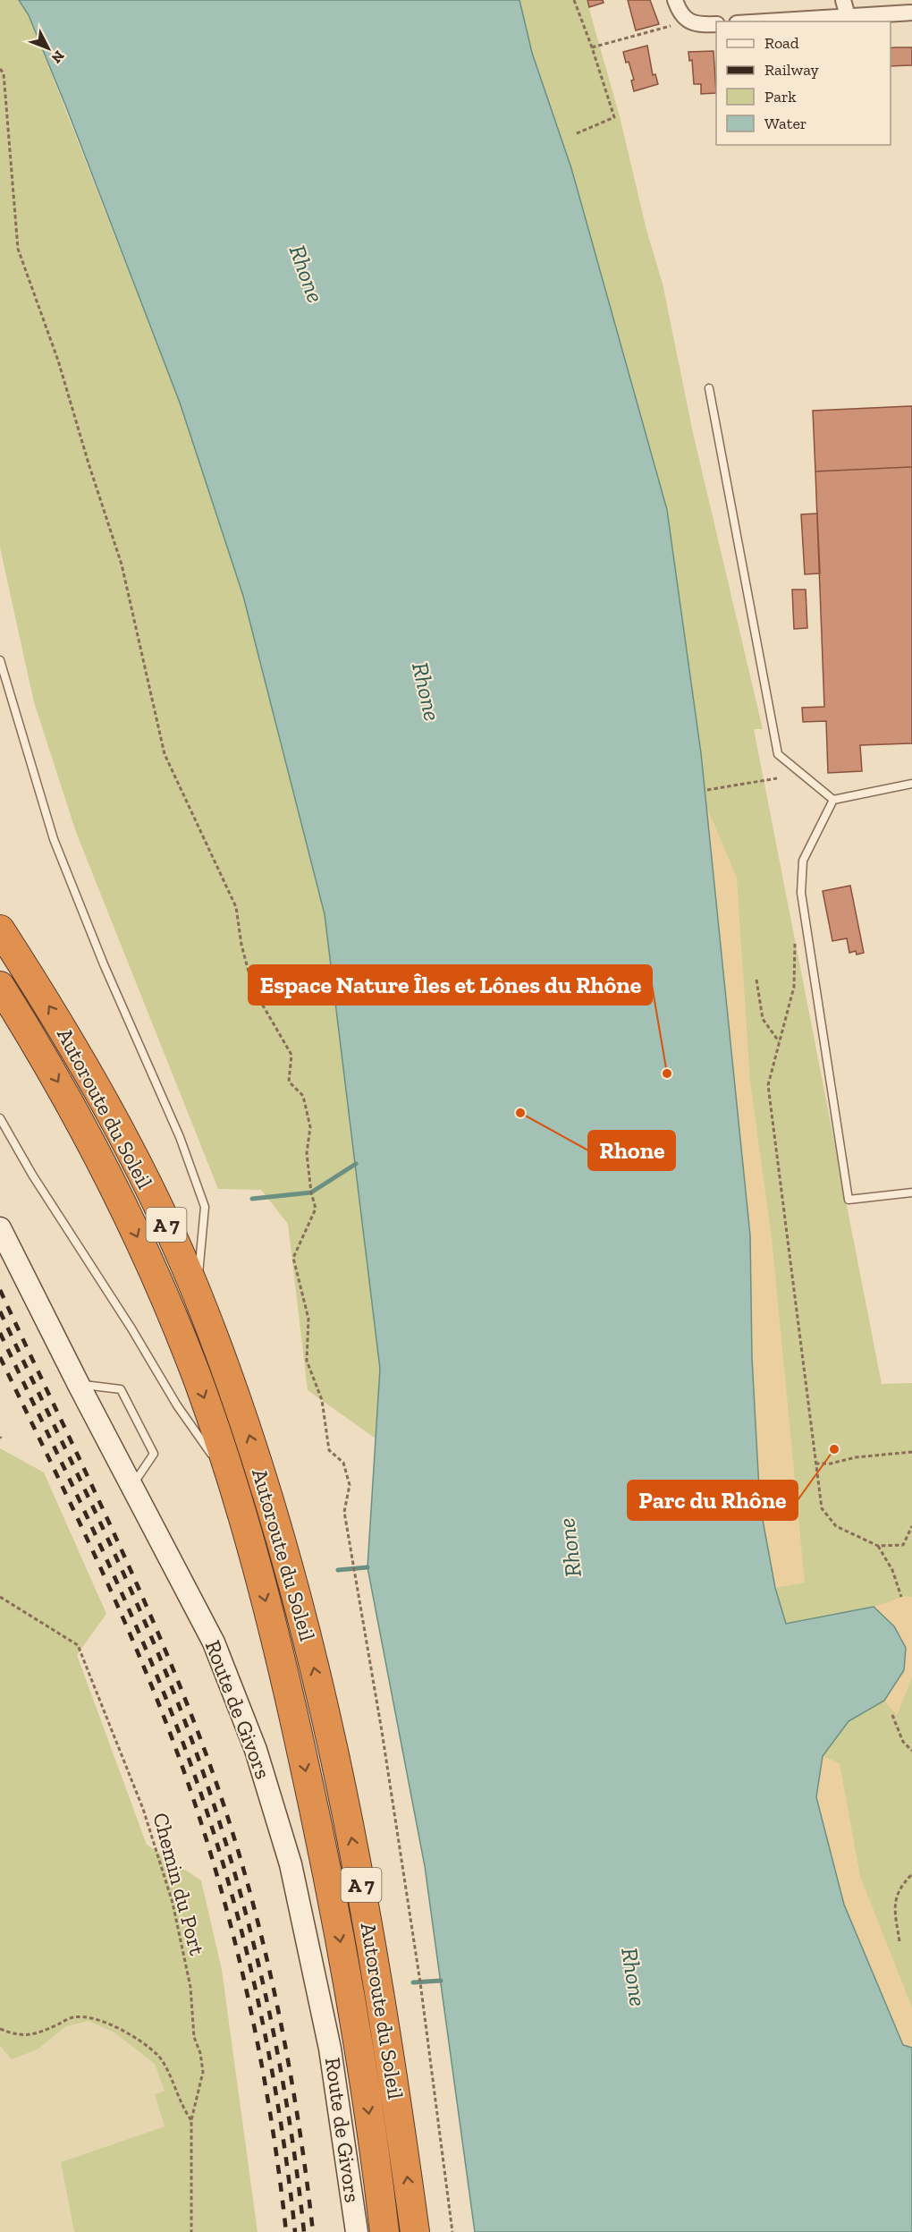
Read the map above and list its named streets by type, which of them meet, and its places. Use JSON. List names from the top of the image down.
{
  "streets": {
    "highway": ["Autoroute du Soleil", "A 7"],
    "main road": ["Route de Givors"],
    "path": ["Chemin du Port"]
  },
  "water": ["Rhone"],
  "places": ["Espace Nature Îles et Lônes du Rhône", "Rhone", "Parc du Rhône"],
  "legend": [
    "Road",
    "Railway",
    "Park",
    "Water"
  ],
  "north": "bottom right"
}
